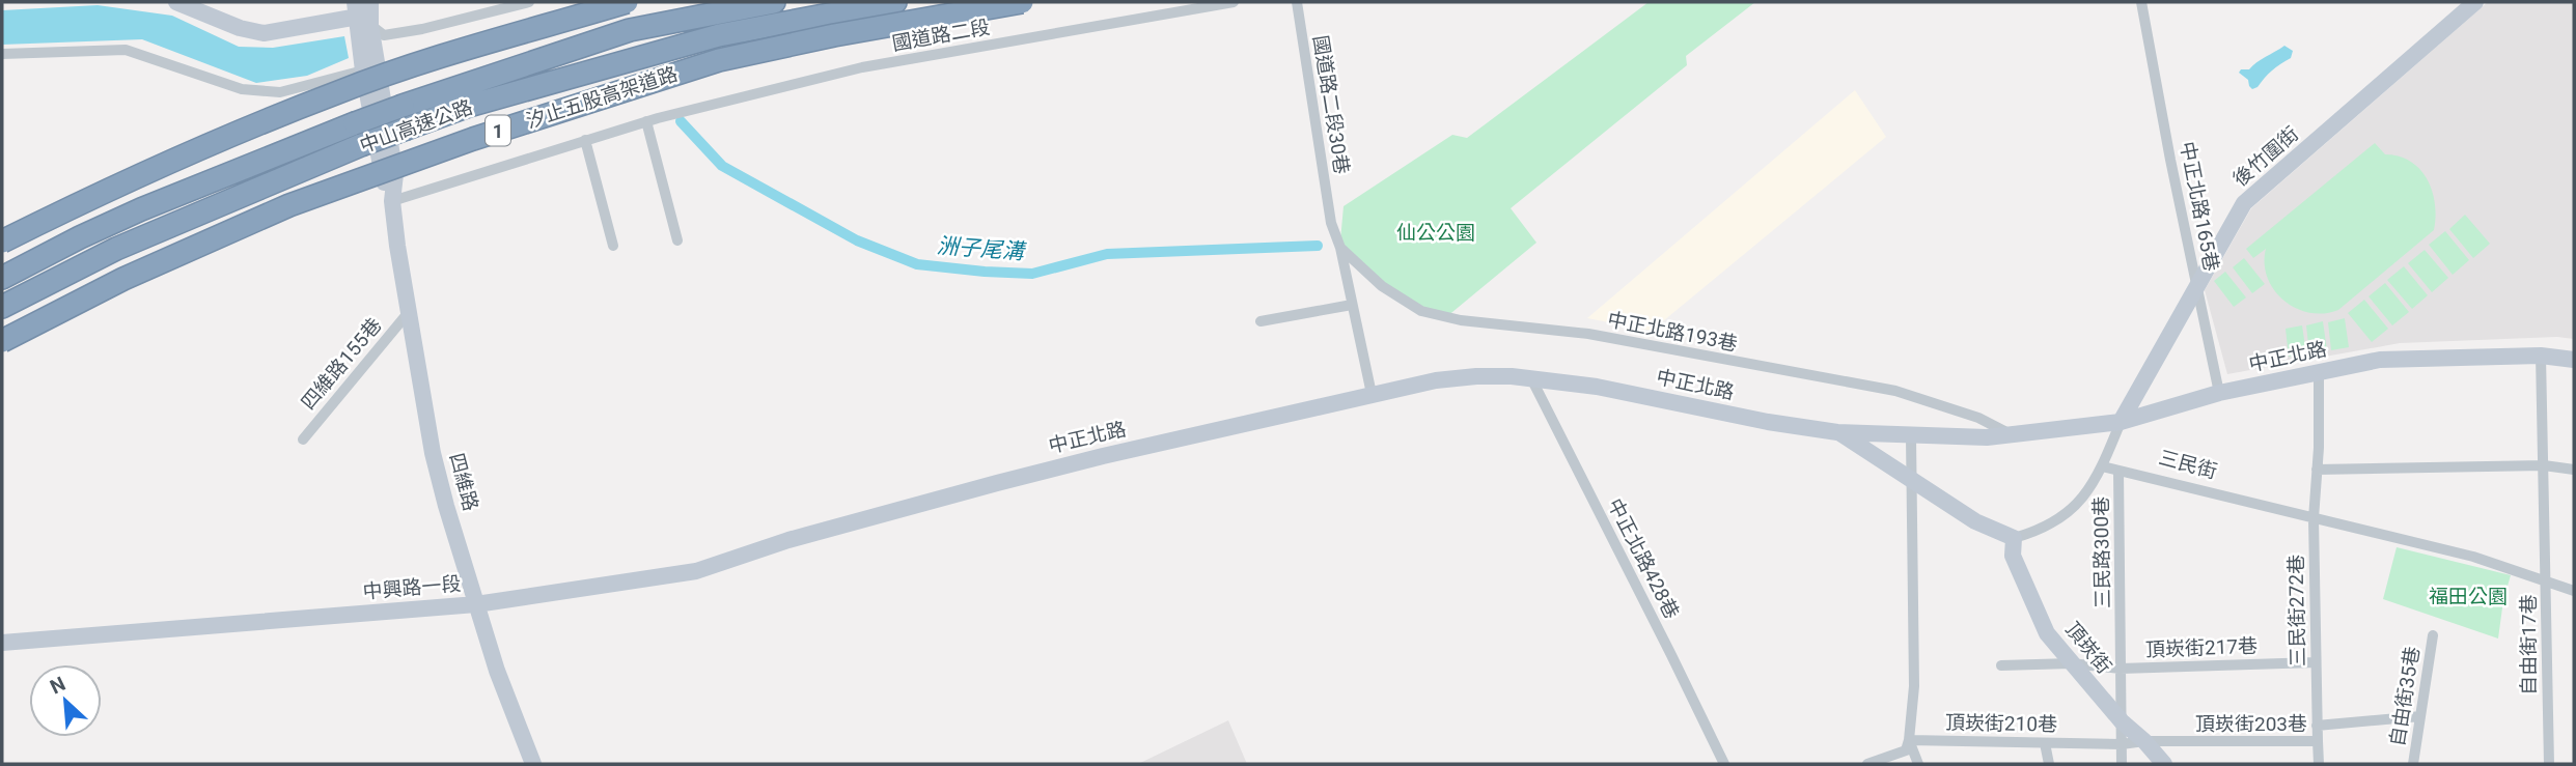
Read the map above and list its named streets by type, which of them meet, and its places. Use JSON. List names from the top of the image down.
{
  "streets": {
    "highway": ["汐止五股高架道路", "中山高速公路", "1"],
    "main road": [
      "後竹圍街",
      "中正北路",
      "四維路",
      "中興路一段",
      "頂崁街"
    ],
    "street": [
      "國道路二段",
      "國道路二段30巷",
      "中正北路165巷",
      "中正北路193巷",
      "四維路155巷",
      "三民街",
      "三民路300巷",
      "中正北路428巷",
      "三民街272巷",
      "自由街17巷",
      "頂崁街217巷",
      "自由街35巷",
      "頂崁街210巷",
      "頂崁街203巷"
    ]
  },
  "crossings": [
    ["國道路二段", "四維路"],
    ["國道路二段30巷", "中正北路193巷"],
    ["國道路二段30巷", "中正北路"],
    ["後竹圍街", "中正北路165巷"],
    ["後竹圍街", "中正北路"],
    ["後竹圍街", "三民街"],
    ["中正北路165巷", "中正北路"],
    ["中正北路193巷", "中正北路"],
    ["中正北路", "中正北路428巷"],
    ["中正北路", "中興路一段"],
    ["中正北路", "三民街272巷"],
    ["中正北路", "自由街17巷"],
    ["四維路155巷", "四維路"],
    ["三民街", "三民路300巷"],
    ["三民街", "三民街272巷"],
    ["三民街", "自由街17巷"],
    ["四維路", "中興路一段"],
    ["三民路300巷", "頂崁街"],
    ["三民路300巷", "頂崁街217巷"],
    ["三民路300巷", "頂崁街210巷"],
    ["三民街272巷", "頂崁街217巷"],
    ["三民街272巷", "頂崁街203巷"],
    ["頂崁街", "頂崁街217巷"],
    ["頂崁街", "頂崁街210巷"],
    ["頂崁街", "頂崁街203巷"],
    ["頂崁街210巷", "頂崁街203巷"]
  ],
  "water": ["洲子尾溝"],
  "parks": ["仙公公園", "福田公園"],
  "north": "top left"
}
